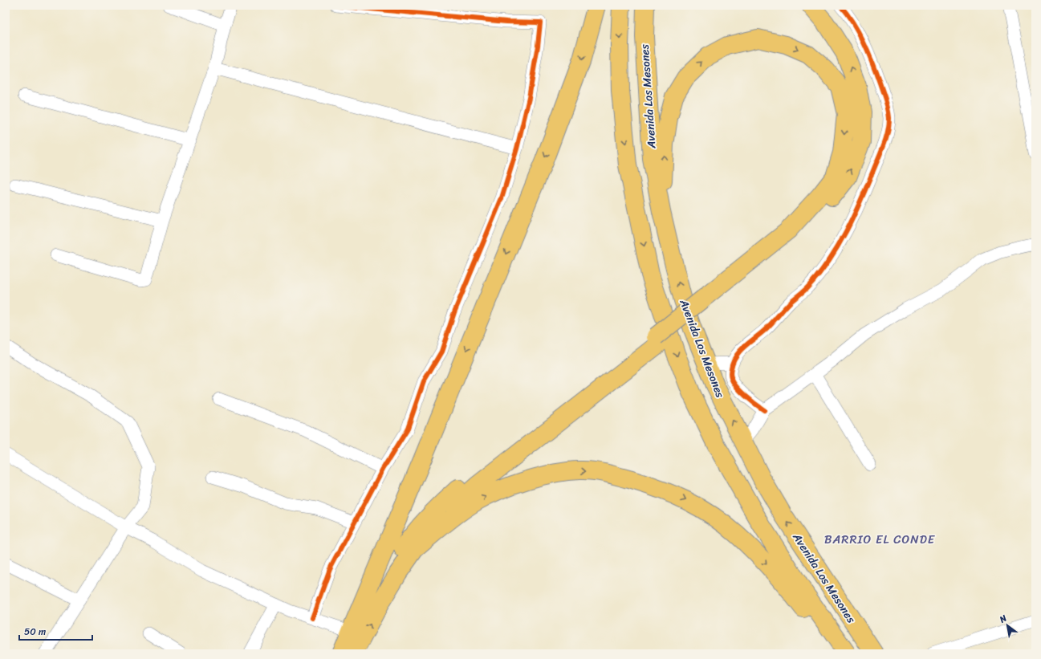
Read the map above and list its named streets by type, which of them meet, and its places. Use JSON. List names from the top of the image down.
{
  "streets": {
    "highway": ["Avenida Los Mesones"]
  },
  "districts": ["BARRIO EL CONDE"],
  "scale_bar": "50 m",
  "north": "top left"
}
